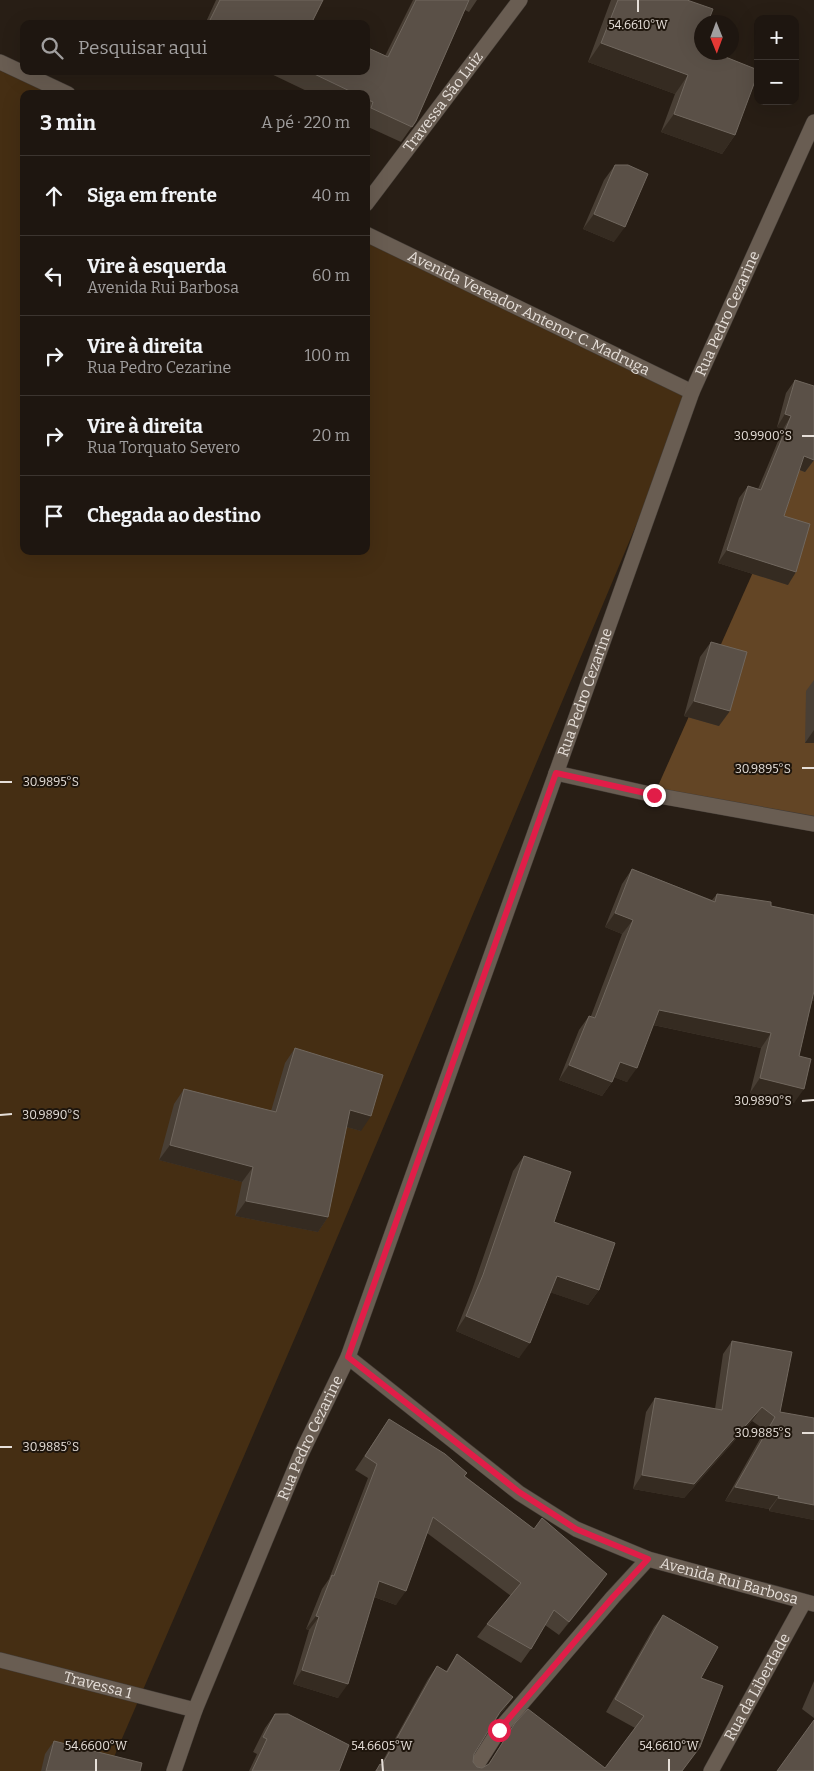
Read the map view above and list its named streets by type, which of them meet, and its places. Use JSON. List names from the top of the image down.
{
  "streets": {
    "street": [
      "Travessa São Luiz",
      "Avenida Vereador Antenor C. Madruga",
      "Rua Pedro Cezarine",
      "Avenida Rui Barbosa",
      "Travessa 1",
      "Rua da Liberdade"
    ]
  },
  "crossings": [
    ["Avenida Vereador Antenor C. Madruga", "Rua Pedro Cezarine"],
    ["Rua Pedro Cezarine", "Avenida Rui Barbosa"],
    ["Rua Pedro Cezarine", "Travessa 1"],
    ["Avenida Rui Barbosa", "Rua da Liberdade"]
  ],
  "north": "bottom",
  "page": {
    "map_buttons": ["+", "−"],
    "search": "Pesquisar aqui",
    "heading": ["3 min", "A pé · 220 m"],
    "list": [
      ["Siga em frente", "40 m"],
      ["Vire à esquerda", "Avenida Rui Barbosa", "60 m"],
      ["Vire à direita", "Rua Pedro Cezarine", "100 m"],
      ["Vire à direita", "Rua Torquato Severo", "20 m"],
      "Chegada ao destino"
    ]
  },
  "coordinates": [
    "54.6610°W",
    "30.9900°S",
    "30.9895°S",
    "30.9890°S",
    "30.9885°S",
    "54.6600°W",
    "54.6605°W"
  ]
}
